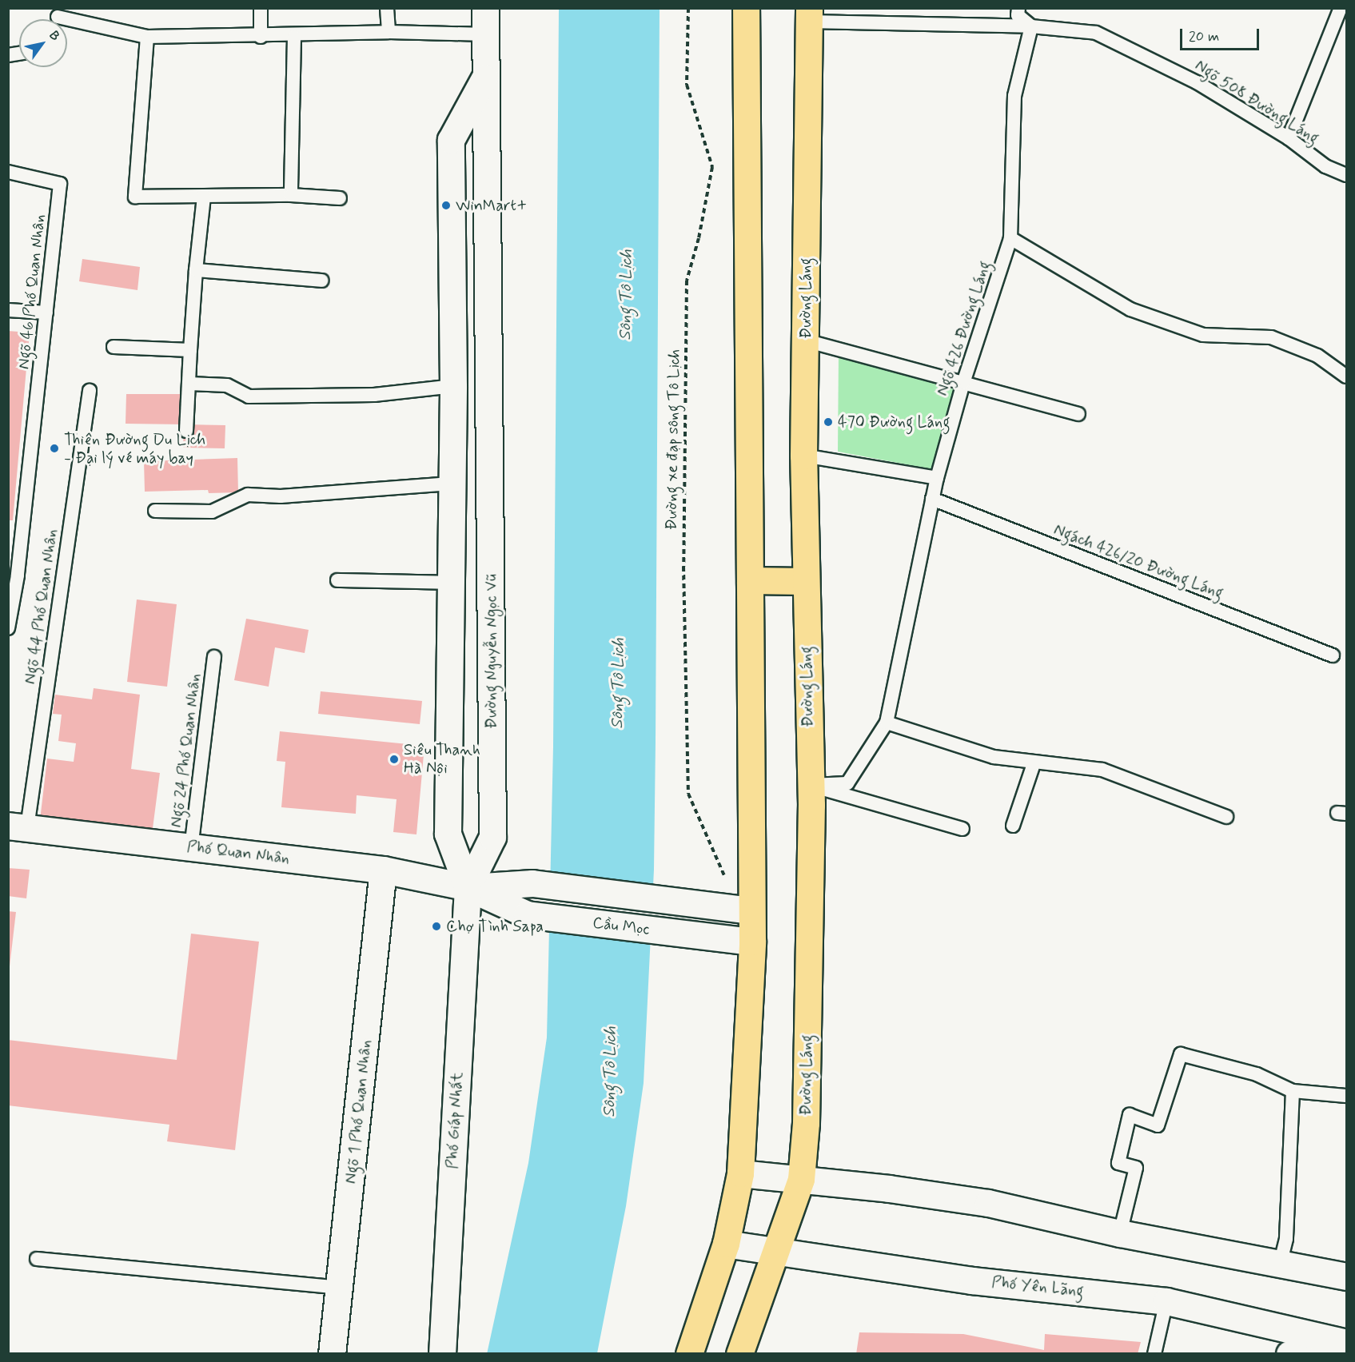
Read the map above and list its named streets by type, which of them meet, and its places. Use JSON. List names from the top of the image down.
{
  "streets": {
    "main road": [
      "Đường Láng",
      "Đường Nguyễn Ngọc Vũ",
      "Phố Quan Nhân",
      "Cầu Mọc",
      "Ngõ 1 Phố Quan Nhân",
      "Phố Giáp Nhất",
      "Phố Yên Lãng"
    ],
    "lane": [
      "Ngõ 508 Đường Láng",
      "Ngõ 46 Phố Quan Nhân",
      "Ngõ 426 Đường Láng",
      "Ngách 426/20 Đường Láng",
      "Ngõ 44 Phố Quan Nhân",
      "Ngõ 24 Phố Quan Nhân"
    ],
    "path": ["Đường xe đạp sông Tô Lịch"]
  },
  "crossings": [
    ["Ngõ 508 Đường Láng", "Đường Láng"],
    ["Ngõ 508 Đường Láng", "Ngõ 426 Đường Láng"],
    ["Đường Láng", "Ngõ 426 Đường Láng"],
    ["Đường Láng", "Phố Yên Lãng"],
    ["Ngõ 426 Đường Láng", "Ngách 426/20 Đường Láng"],
    ["Ngõ 44 Phố Quan Nhân", "Phố Quan Nhân"],
    ["Đường Nguyễn Ngọc Vũ", "Phố Quan Nhân"],
    ["Đường Nguyễn Ngọc Vũ", "Phố Giáp Nhất"],
    ["Ngõ 24 Phố Quan Nhân", "Phố Quan Nhân"],
    ["Phố Quan Nhân", "Cầu Mọc"],
    ["Phố Quan Nhân", "Ngõ 1 Phố Quan Nhân"],
    ["Phố Quan Nhân", "Phố Giáp Nhất"]
  ],
  "water": ["Sông Tô Lịch"],
  "places": [
    "WinMart+",
    "470 Đường Láng",
    "Thiên Đường Du Lịch - Đại lý vé máy bay",
    "Siêu Thanh Hà Nội",
    "Chợ Tình Sapa"
  ],
  "scale_bar": "20 m",
  "north": "top right"
}
